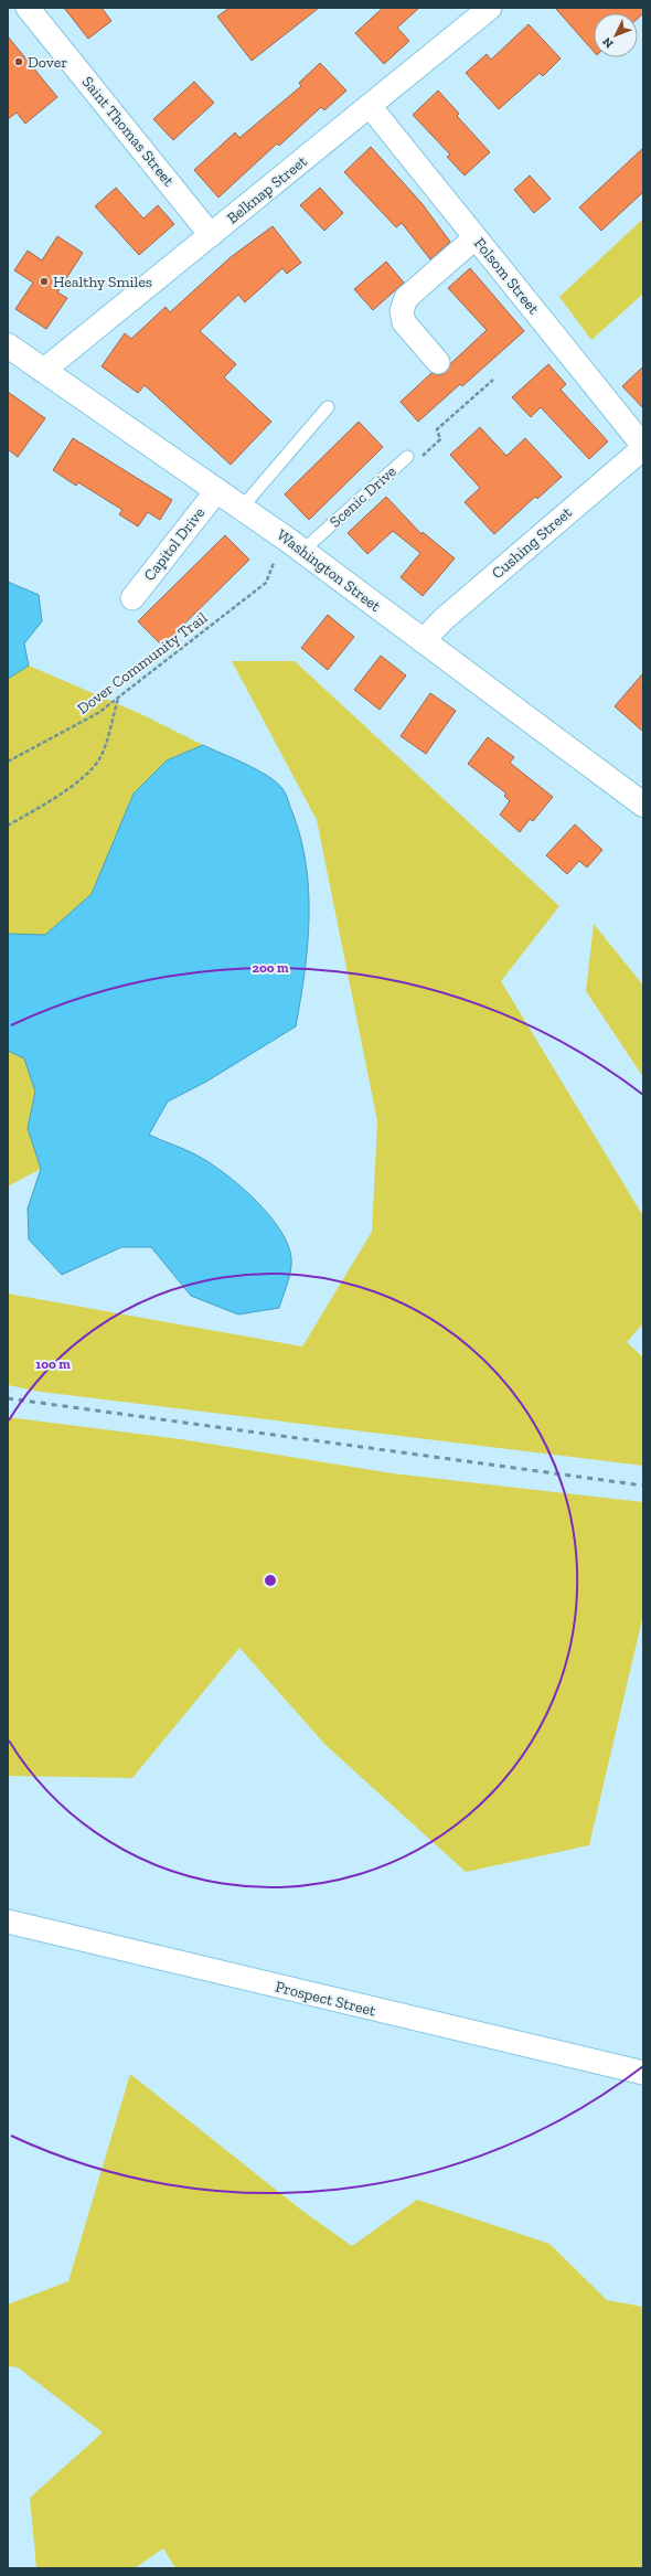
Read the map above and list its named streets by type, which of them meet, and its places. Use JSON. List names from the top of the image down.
{
  "streets": {
    "street": [
      "Saint Thomas Street",
      "Belknap Street",
      "Folsom Street",
      "Cushing Street",
      "Capitol Drive",
      "Washington Street",
      "Prospect Street"
    ],
    "lane": ["Scenic Drive"],
    "path": ["Dover Community Trail"]
  },
  "crossings": [
    ["Saint Thomas Street", "Belknap Street"],
    ["Belknap Street", "Folsom Street"],
    ["Belknap Street", "Washington Street"],
    ["Folsom Street", "Cushing Street"],
    ["Scenic Drive", "Washington Street"],
    ["Cushing Street", "Washington Street"],
    ["Capitol Drive", "Washington Street"]
  ],
  "places": ["Dover", "Healthy Smiles"],
  "north": "bottom left",
  "rings": ["200 m", "100 m"]
}
